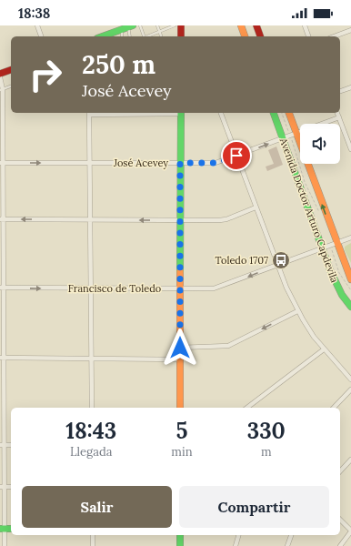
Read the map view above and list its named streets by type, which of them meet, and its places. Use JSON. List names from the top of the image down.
{
  "streets": {
    "main road": ["Avenida Doctor Arturo Capdevila"],
    "street": ["José Acevey", "Francisco de Toledo"]
  },
  "crossings": [
    ["José Acevey", "Avenida Doctor Arturo Capdevila"],
    ["Avenida Doctor Arturo Capdevila", "Francisco de Toledo"]
  ],
  "one_way": ["José Acevey"],
  "places": {
    "bus stop": ["Toledo 1707"]
  },
  "page": {
    "status": "18:38",
    "turn": ["250 m", "José Acevey"],
    "eta": [
      "18:43",
      "Llegada",
      "5",
      "min",
      "330",
      "m"
    ],
    "buttons": ["Salir", "Compartir"]
  }
}
